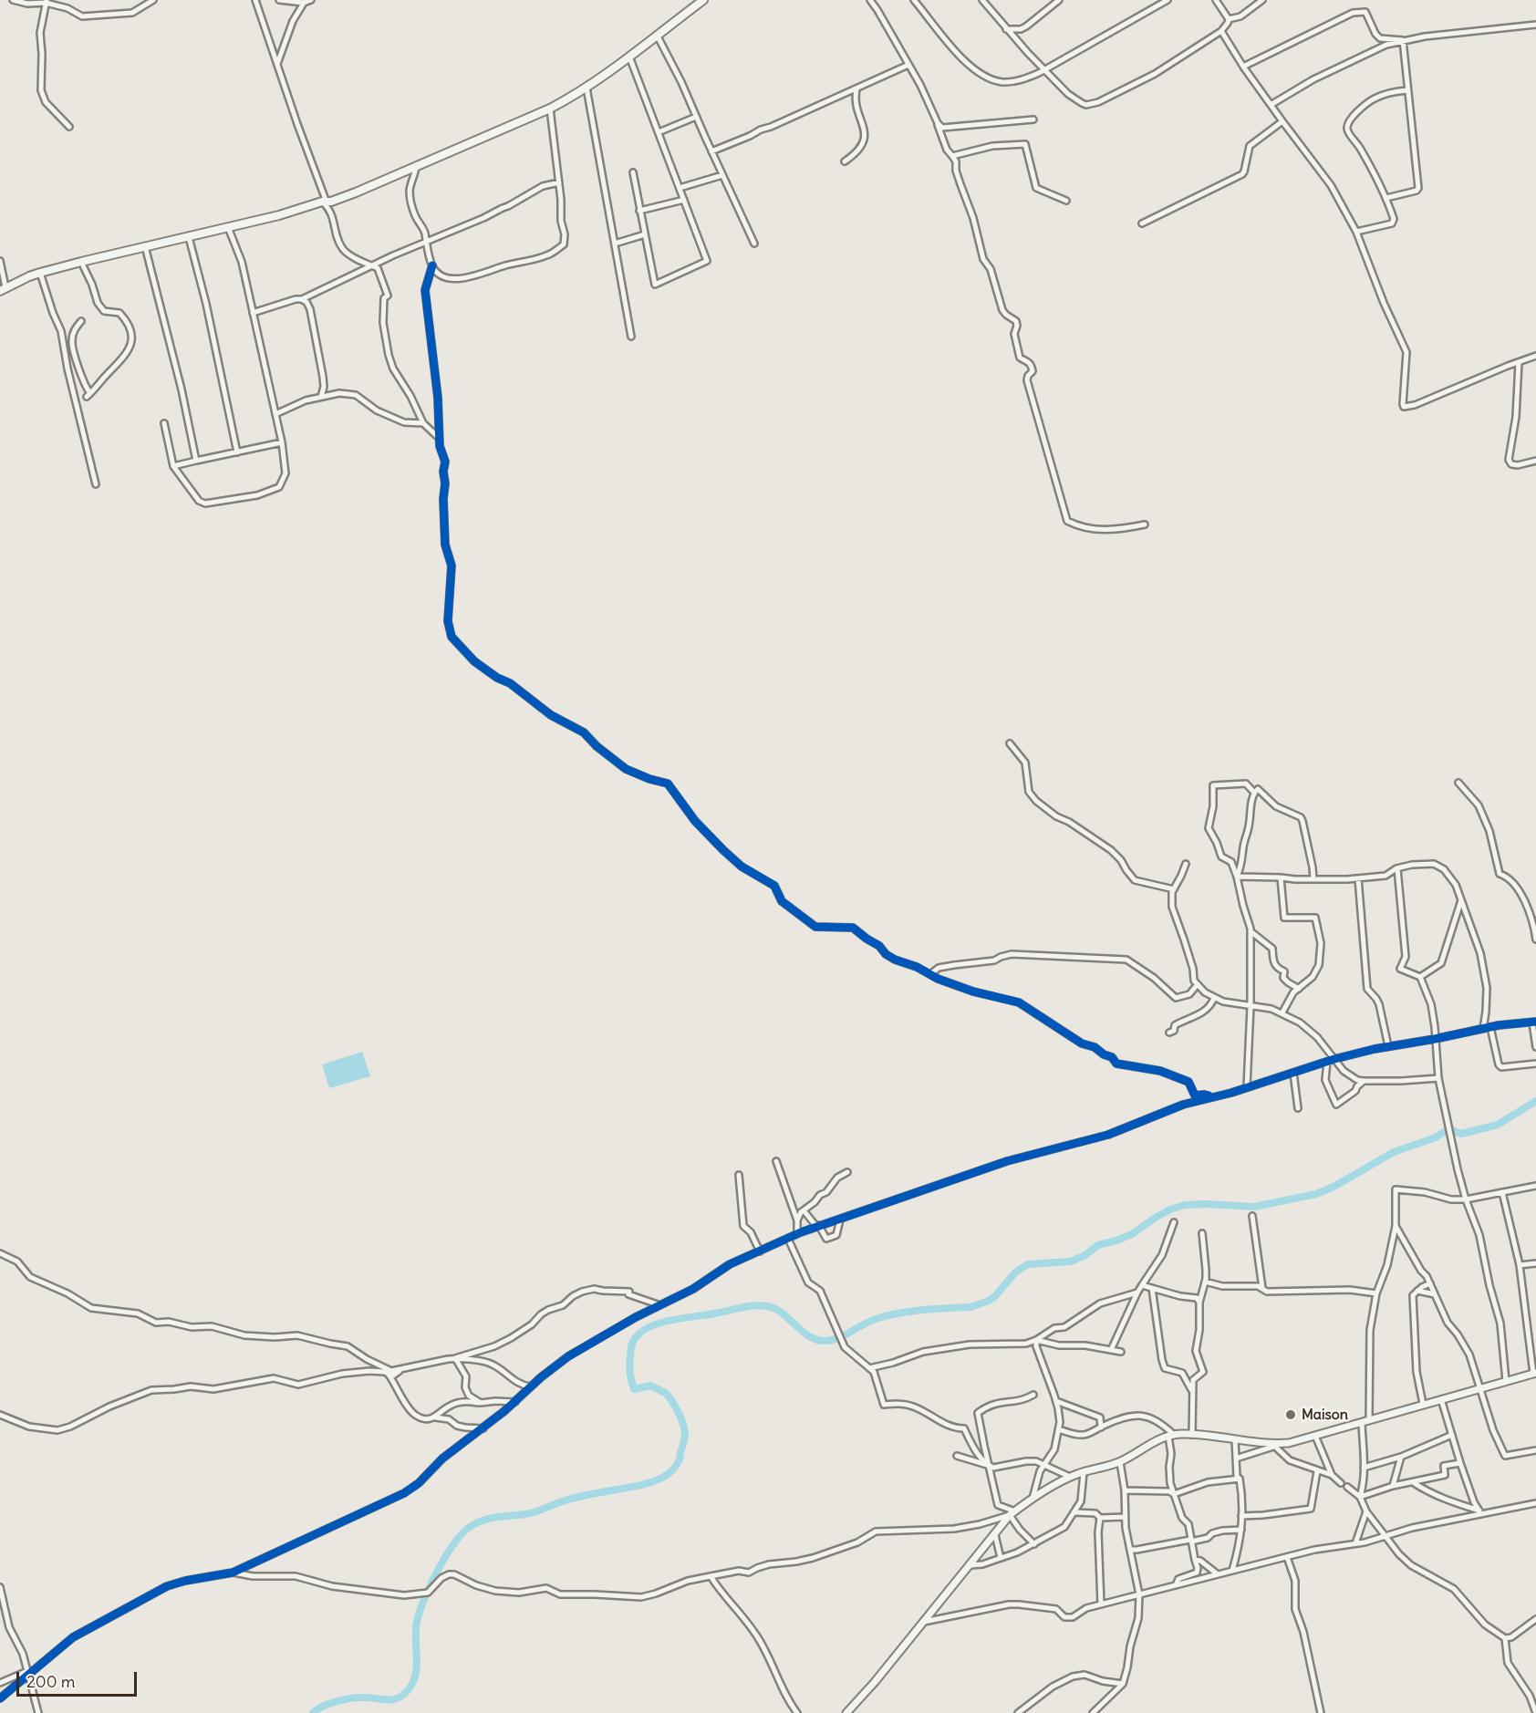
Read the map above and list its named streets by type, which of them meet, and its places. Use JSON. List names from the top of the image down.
{
  "places": ["Maison"],
  "scale_bar": "200 m"
}
